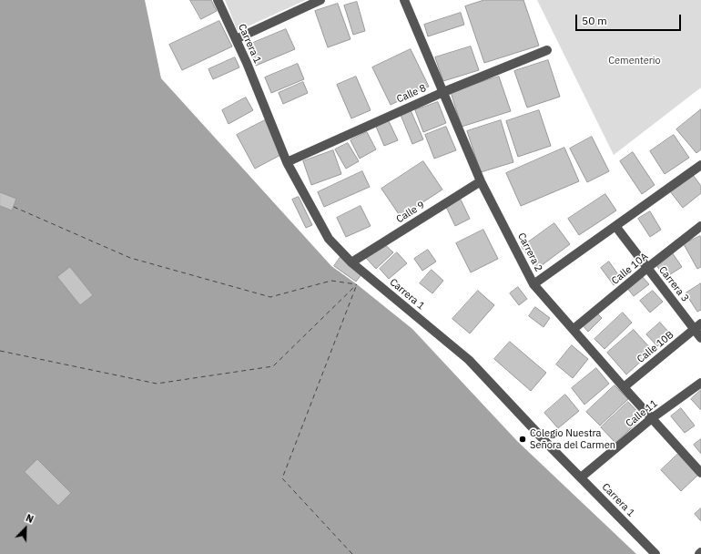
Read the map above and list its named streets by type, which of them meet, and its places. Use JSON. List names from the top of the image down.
{
  "streets": {
    "street": [
      "Carrera 1",
      "Calle 8",
      "Calle 9",
      "Carrera 2",
      "Calle 10A",
      "Carrera 3",
      "Calle 10B",
      "Calle 11"
    ]
  },
  "crossings": [
    ["Carrera 1", "Calle 8"],
    ["Carrera 1", "Calle 9"],
    ["Carrera 1", "Calle 11"],
    ["Calle 8", "Carrera 2"],
    ["Calle 9", "Carrera 2"],
    ["Carrera 2", "Calle 10A"],
    ["Carrera 2", "Calle 10B"],
    ["Carrera 2", "Calle 11"],
    ["Calle 10A", "Carrera 3"],
    ["Carrera 3", "Calle 10B"]
  ],
  "parks": ["Cementerio"],
  "places": ["Colegio Nuestra Señora del Carmen"],
  "scale_bar": "50 m",
  "north": "top right"
}
